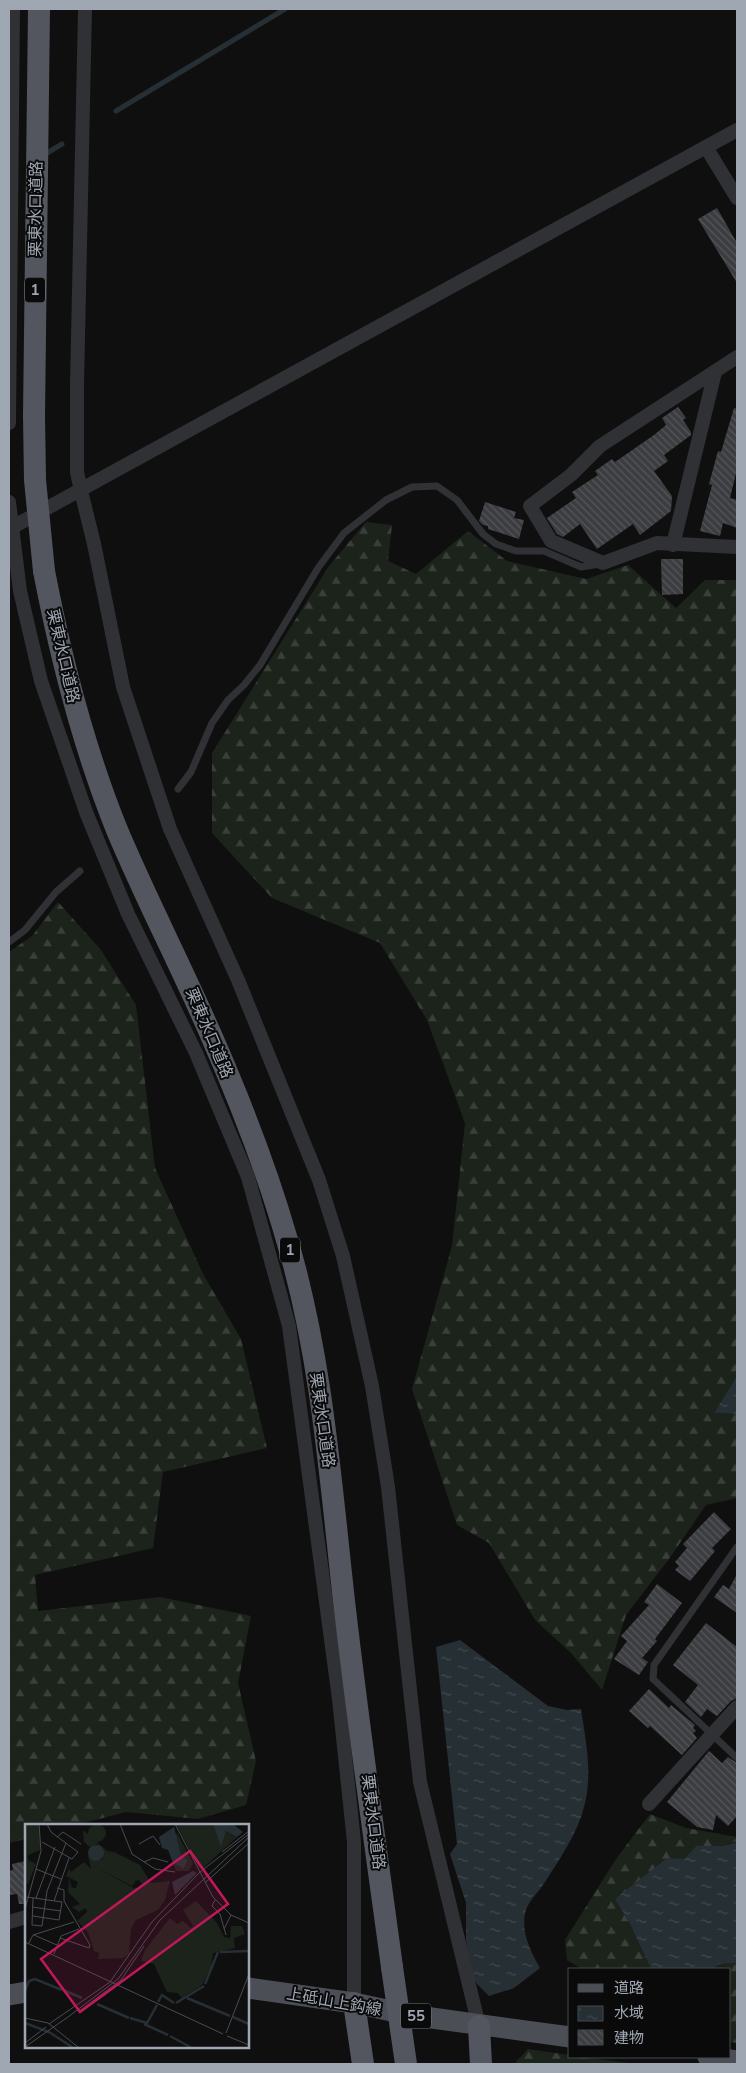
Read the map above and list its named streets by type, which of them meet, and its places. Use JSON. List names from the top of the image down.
{
  "streets": {
    "highway": ["栗東水口道路", "1"],
    "main road": ["上砥山上鈎線", "55"]
  },
  "legend": ["道路", "水域", "建物"]
}
